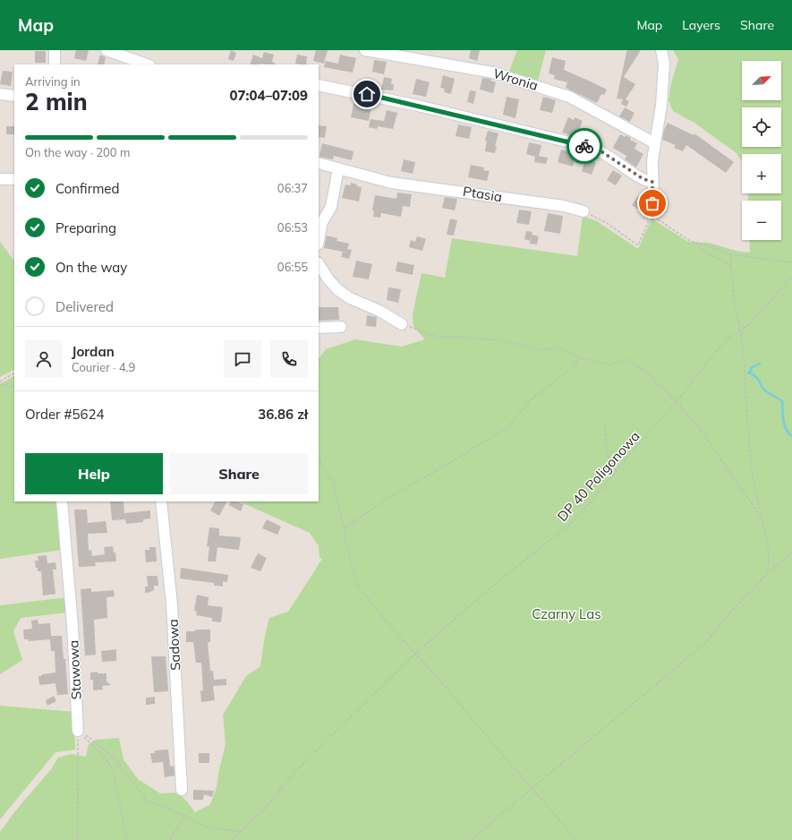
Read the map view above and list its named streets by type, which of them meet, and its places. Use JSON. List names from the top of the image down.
{
  "streets": {
    "street": [
      "Wronia",
      "Ptasia",
      "Sadowa",
      "Stawowa"
    ],
    "path": ["DP 40 Poligonowa"]
  },
  "parks": ["Czarny Las"],
  "north": "top right",
  "page": {
    "header": "Map",
    "nav": ["Map", "Layers", "Share"],
    "map_buttons": ["+", "−"],
    "heading": ["2 min", "Arriving in", "07:04–07:09"],
    "panel": [
      "Jordan",
      "Courier · 4.9",
      "Order #5624",
      "36.86 zł"
    ],
    "bar": "On the way · 200 m",
    "list": [
      ["Confirmed", "06:37"],
      ["Preparing", "06:53"],
      ["On the way", "06:55"],
      "Delivered"
    ],
    "buttons": ["Help", "Share"]
  }
}
